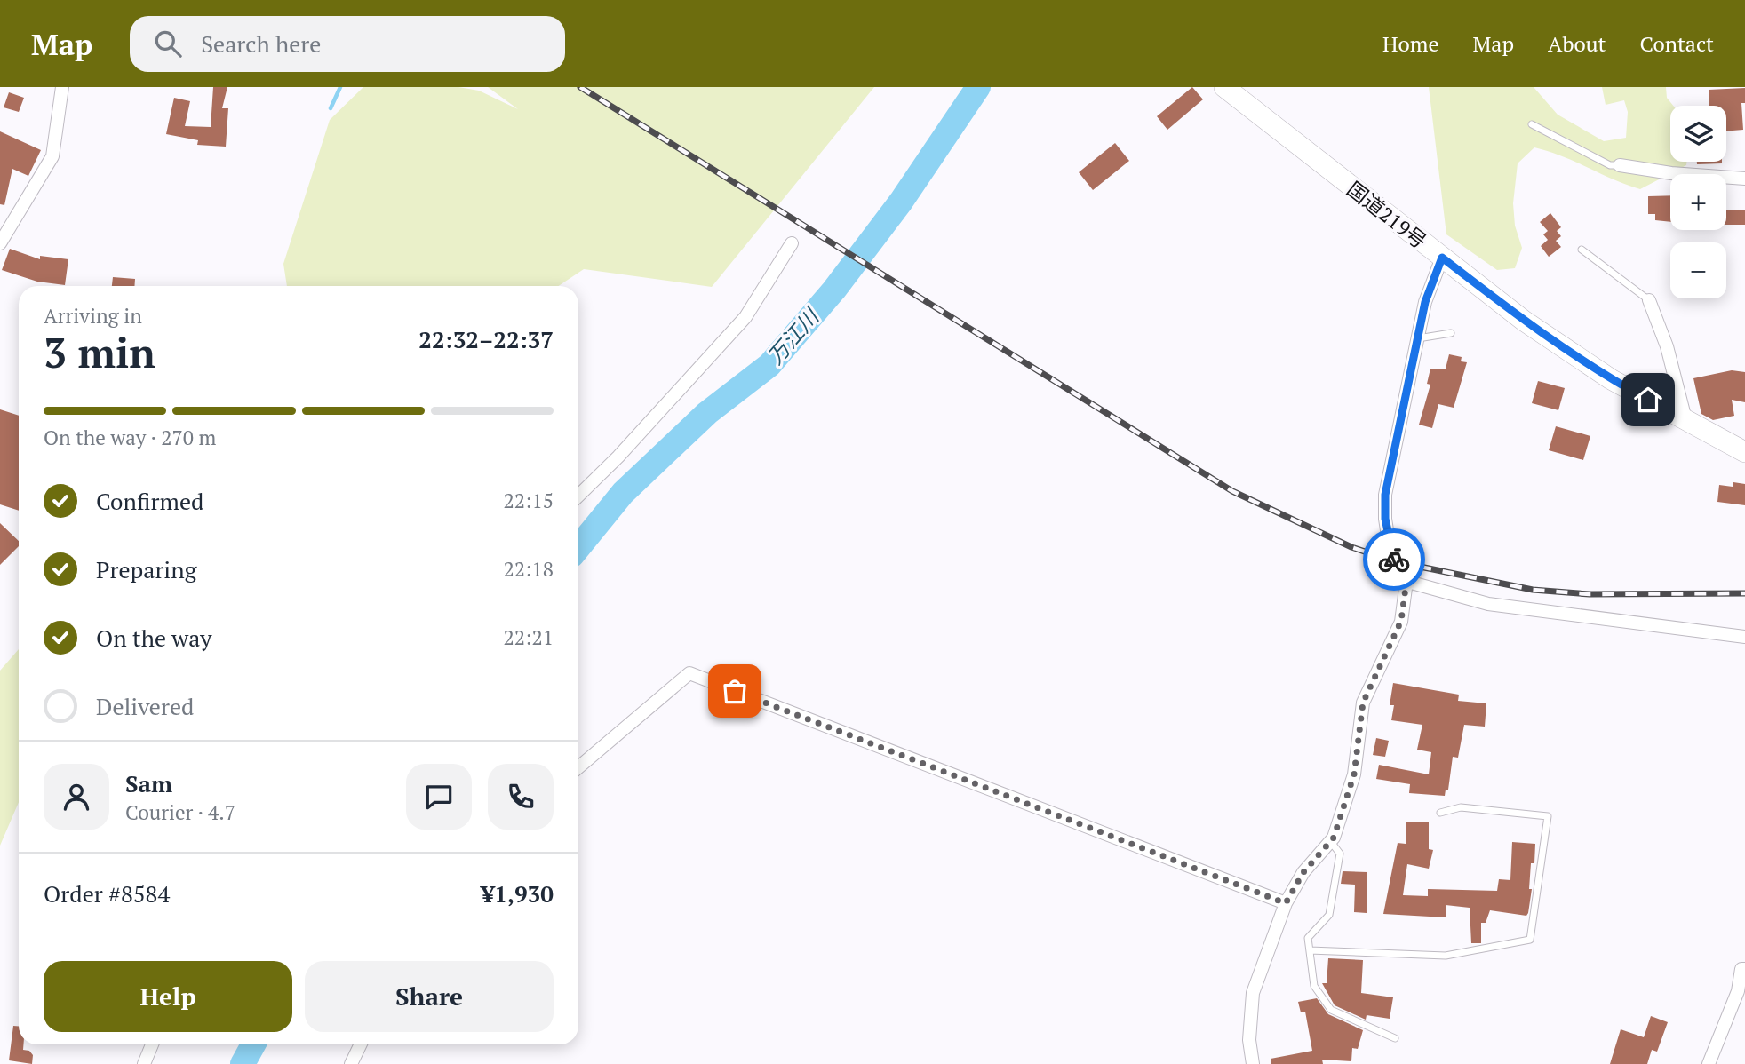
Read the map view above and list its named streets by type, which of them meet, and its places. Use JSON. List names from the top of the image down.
{
  "streets": {
    "highway": ["国道219号"]
  },
  "water": ["万江川"],
  "page": {
    "header": "Map",
    "search": "Search here",
    "nav": [
      "Home",
      "Map",
      "About",
      "Contact"
    ],
    "map_buttons": ["+", "−"],
    "heading": ["3 min", "Arriving in", "22:32–22:37"],
    "panel": [
      "Sam",
      "Courier · 4.7",
      "Order #8584",
      "¥1,930"
    ],
    "bar": "On the way · 270 m",
    "list": [
      ["Confirmed", "22:15"],
      ["Preparing", "22:18"],
      ["On the way", "22:21"],
      "Delivered"
    ],
    "buttons": ["Help", "Share"]
  }
}
